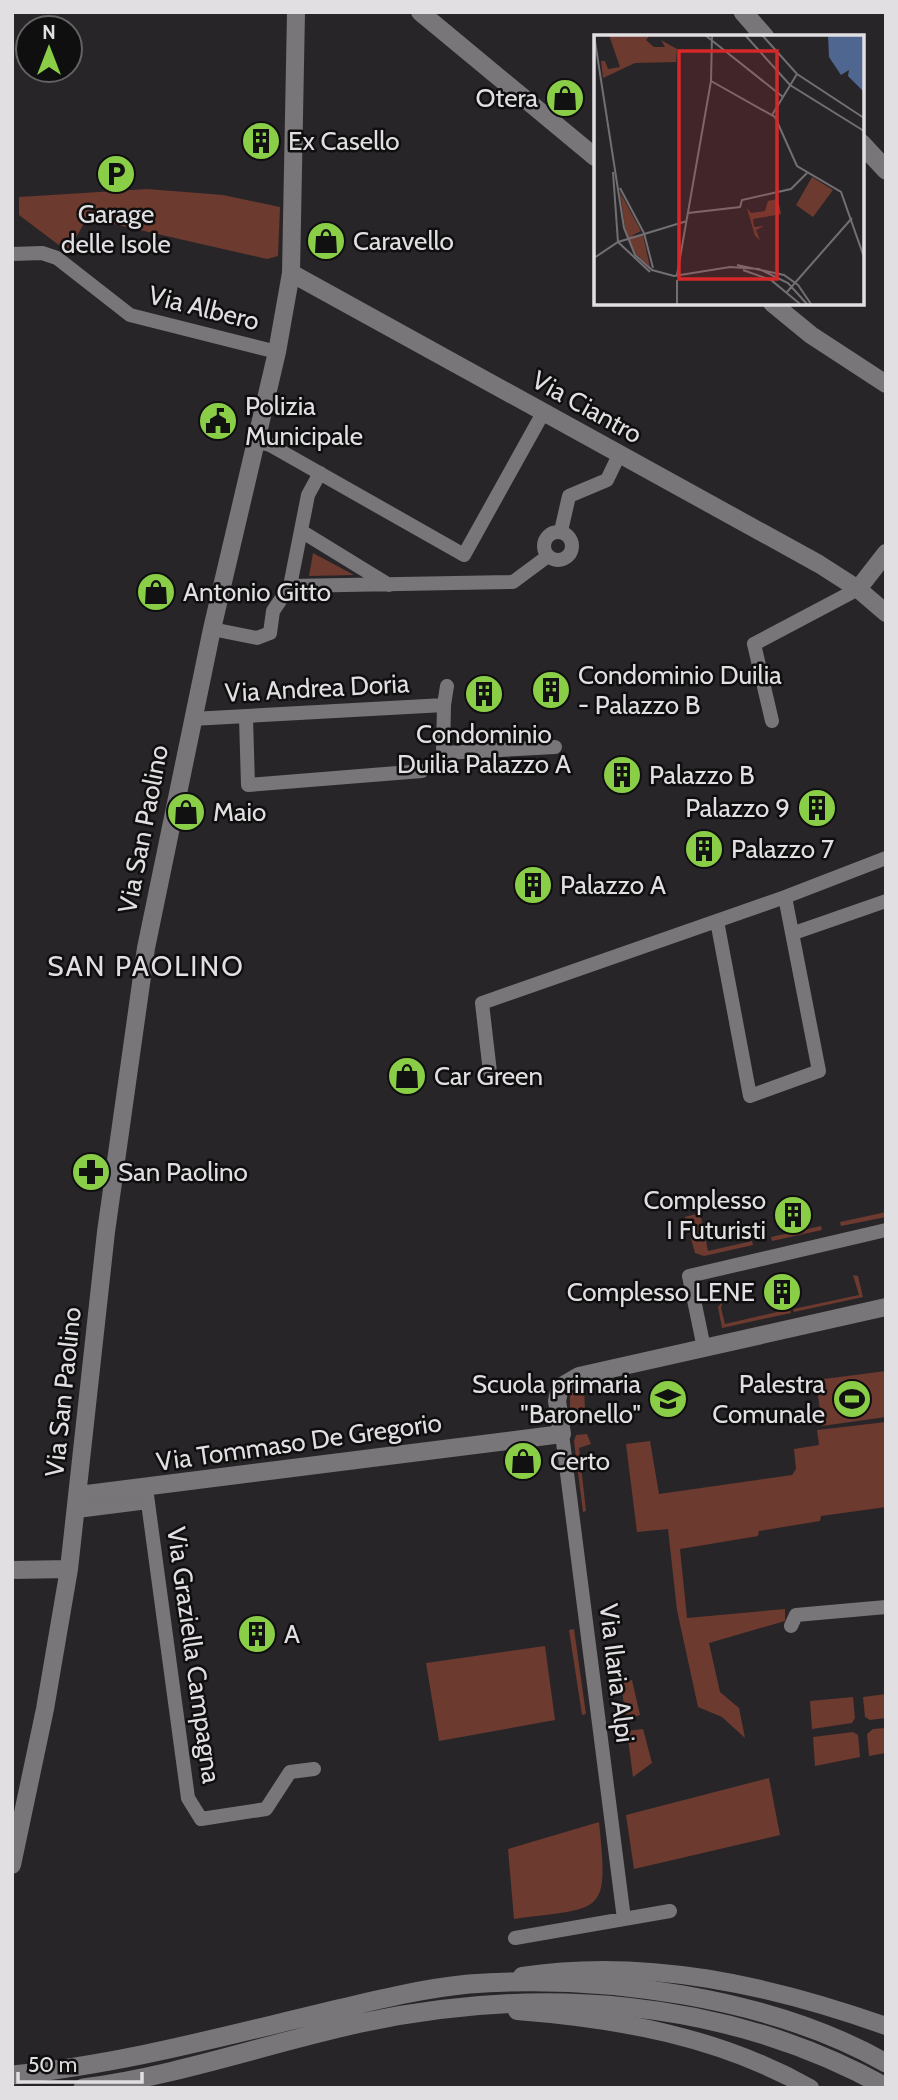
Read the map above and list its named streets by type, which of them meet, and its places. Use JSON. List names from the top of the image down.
{
  "streets": {
    "street": [
      "Via Albero",
      "Via Ciantro",
      "Via Andrea Doria",
      "Via San Paolino",
      "Via Tommaso De Gregorio",
      "Via Graziella Campagna",
      "Via Ilaria Alpi"
    ]
  },
  "crossings": [
    ["Via Albero", "Via San Paolino"],
    ["Via Ciantro", "Via San Paolino"],
    ["Via Andrea Doria", "Via San Paolino"],
    ["Via San Paolino", "Via Tommaso De Gregorio"],
    ["Via Tommaso De Gregorio", "Via Graziella Campagna"],
    ["Via Tommaso De Gregorio", "Via Ilaria Alpi"]
  ],
  "districts": ["SAN PAOLINO"],
  "places": {
    "shop": [
      "Otera",
      "Caravello",
      "Antonio Gitto",
      "Maio",
      "Car Green",
      "Certo"
    ],
    "building": [
      "Ex Casello",
      "Condominio Duilia - Palazzo B",
      "Condominio Duilia Palazzo A",
      "Palazzo B",
      "Palazzo 9",
      "Palazzo 7",
      "Palazzo A",
      "Complesso I Futuristi",
      "Complesso LENE",
      "A"
    ],
    "parking": ["Garage delle Isole"],
    "public building": ["Polizia Municipale"],
    "pharmacy": ["San Paolino"],
    "school or university": ["Scuola primaria \"Baronello\""],
    "sports": ["Palestra Comunale"]
  },
  "scale_bar": "50 m",
  "north": "top"
}
